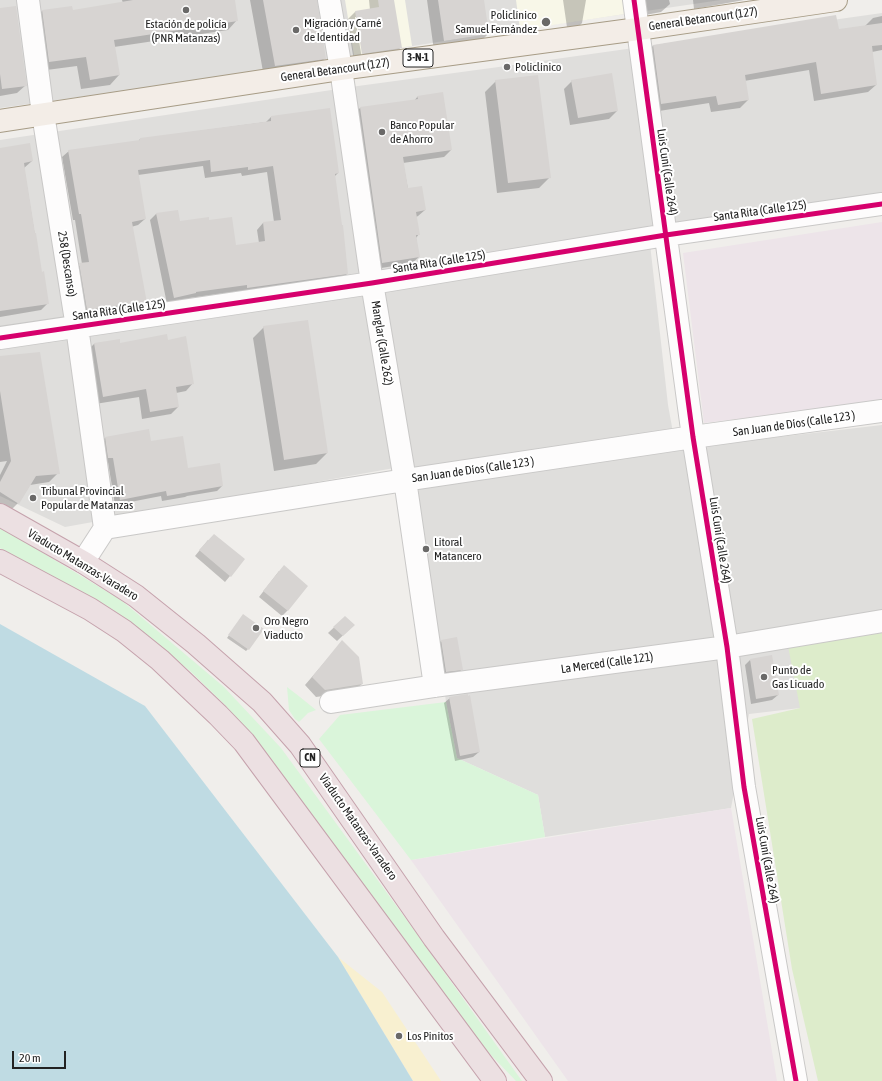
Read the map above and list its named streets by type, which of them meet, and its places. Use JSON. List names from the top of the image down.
{
  "streets": {
    "highway": ["Viaducto Matanzas-Varadero", "CN"],
    "main road": ["General Betancourt (127)", "3-N-1"],
    "street": [
      "Luis Cuní (Calle 264)",
      "Santa Rita (Calle 125)",
      "258 (Descanso)",
      "Manglar (Calle 262)",
      "San Juan de Díos (Calle 123 )",
      "La Merced (Calle 121)"
    ]
  },
  "crossings": [
    ["General Betancourt (127)", "Luis Cuní (Calle 264)"],
    ["General Betancourt (127)", "258 (Descanso)"],
    ["General Betancourt (127)", "Manglar (Calle 262)"],
    ["Luis Cuní (Calle 264)", "Santa Rita (Calle 125)"],
    ["Luis Cuní (Calle 264)", "San Juan de Díos (Calle 123 )"],
    ["Luis Cuní (Calle 264)", "La Merced (Calle 121)"],
    ["Santa Rita (Calle 125)", "258 (Descanso)"],
    ["Santa Rita (Calle 125)", "Manglar (Calle 262)"],
    ["258 (Descanso)", "San Juan de Díos (Calle 123 )"],
    ["Manglar (Calle 262)", "San Juan de Díos (Calle 123 )"],
    ["Manglar (Calle 262)", "La Merced (Calle 121)"]
  ],
  "places": [
    "Estación de policía (PNR Matanzas)",
    "Policlínico Samuel Fernández",
    "Migración y Carné de Identidad",
    "Policlínico",
    "Banco Popular de Ahorro",
    "Tribunal Provincial Popular de Matanzas",
    "Litoral Matancero",
    "Oro Negro Viaducto",
    "Punto de Gas Licuado",
    "Los Pinitos"
  ],
  "scale_bar": "20 m"
}
